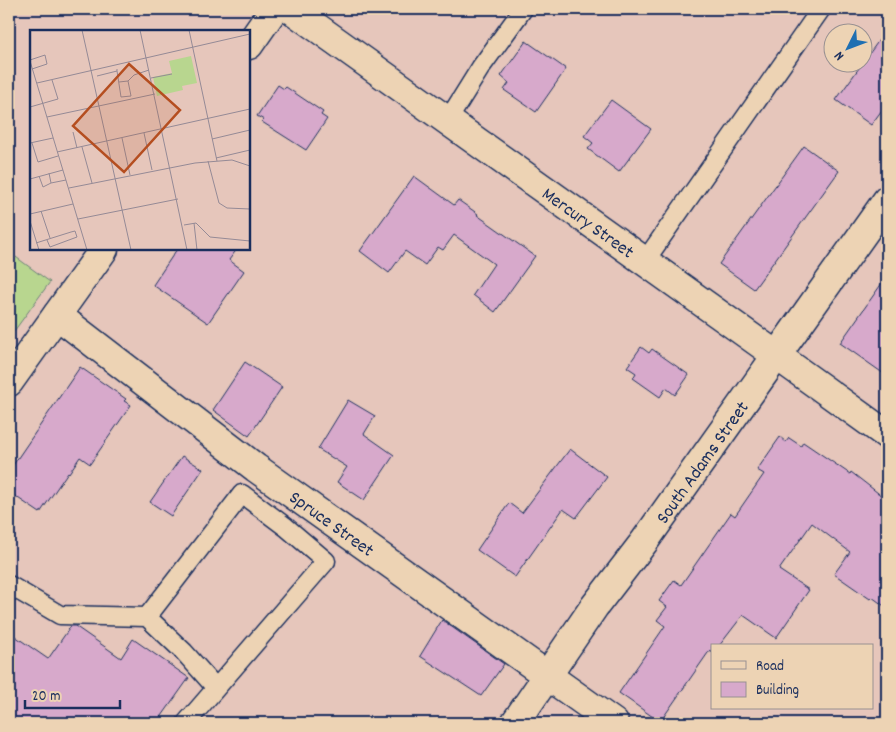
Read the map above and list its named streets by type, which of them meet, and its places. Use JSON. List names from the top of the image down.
{
  "streets": {
    "street": ["Mercury Street", "South Adams Street", "Spruce Street"]
  },
  "crossings": [
    ["Mercury Street", "South Adams Street"],
    ["South Adams Street", "Spruce Street"]
  ],
  "legend": ["Road", "Building"],
  "scale_bar": "20 m",
  "north": "bottom left"
}
